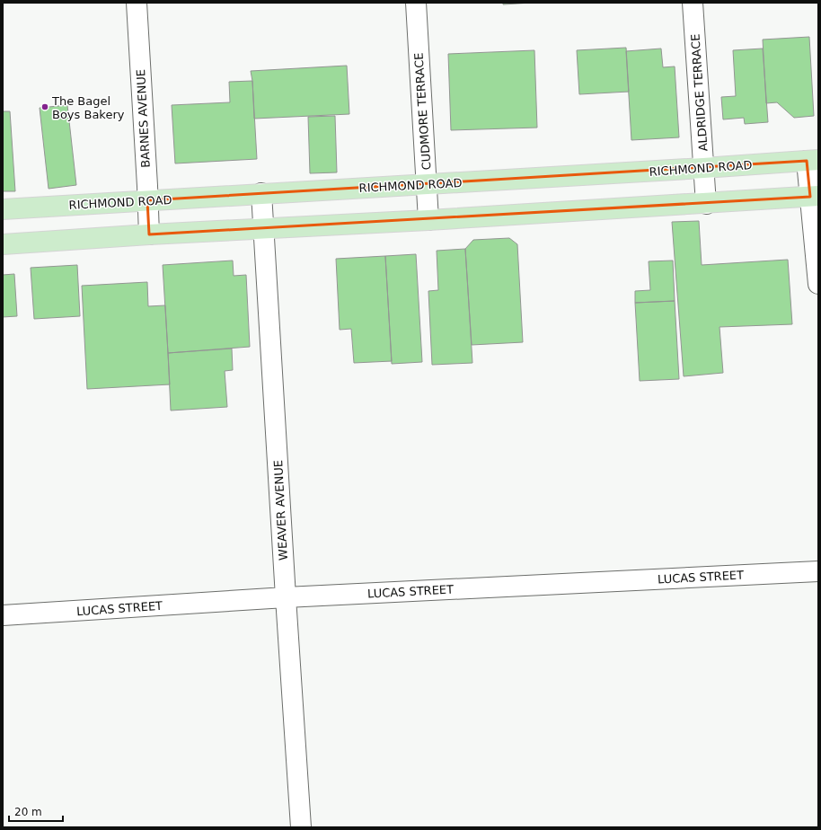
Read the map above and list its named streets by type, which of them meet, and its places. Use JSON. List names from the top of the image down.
{
  "streets": {
    "main road": ["RICHMOND ROAD"],
    "street": [
      "ALDRIDGE TERRACE",
      "CUDMORE TERRACE",
      "BARNES AVENUE",
      "WEAVER AVENUE",
      "LUCAS STREET"
    ]
  },
  "crossings": [
    ["ALDRIDGE TERRACE", "RICHMOND ROAD"],
    ["CUDMORE TERRACE", "RICHMOND ROAD"],
    ["BARNES AVENUE", "RICHMOND ROAD"],
    ["RICHMOND ROAD", "WEAVER AVENUE"],
    ["WEAVER AVENUE", "LUCAS STREET"]
  ],
  "places": ["The Bagel Boys Bakery"],
  "scale_bar": "20 m"
}
